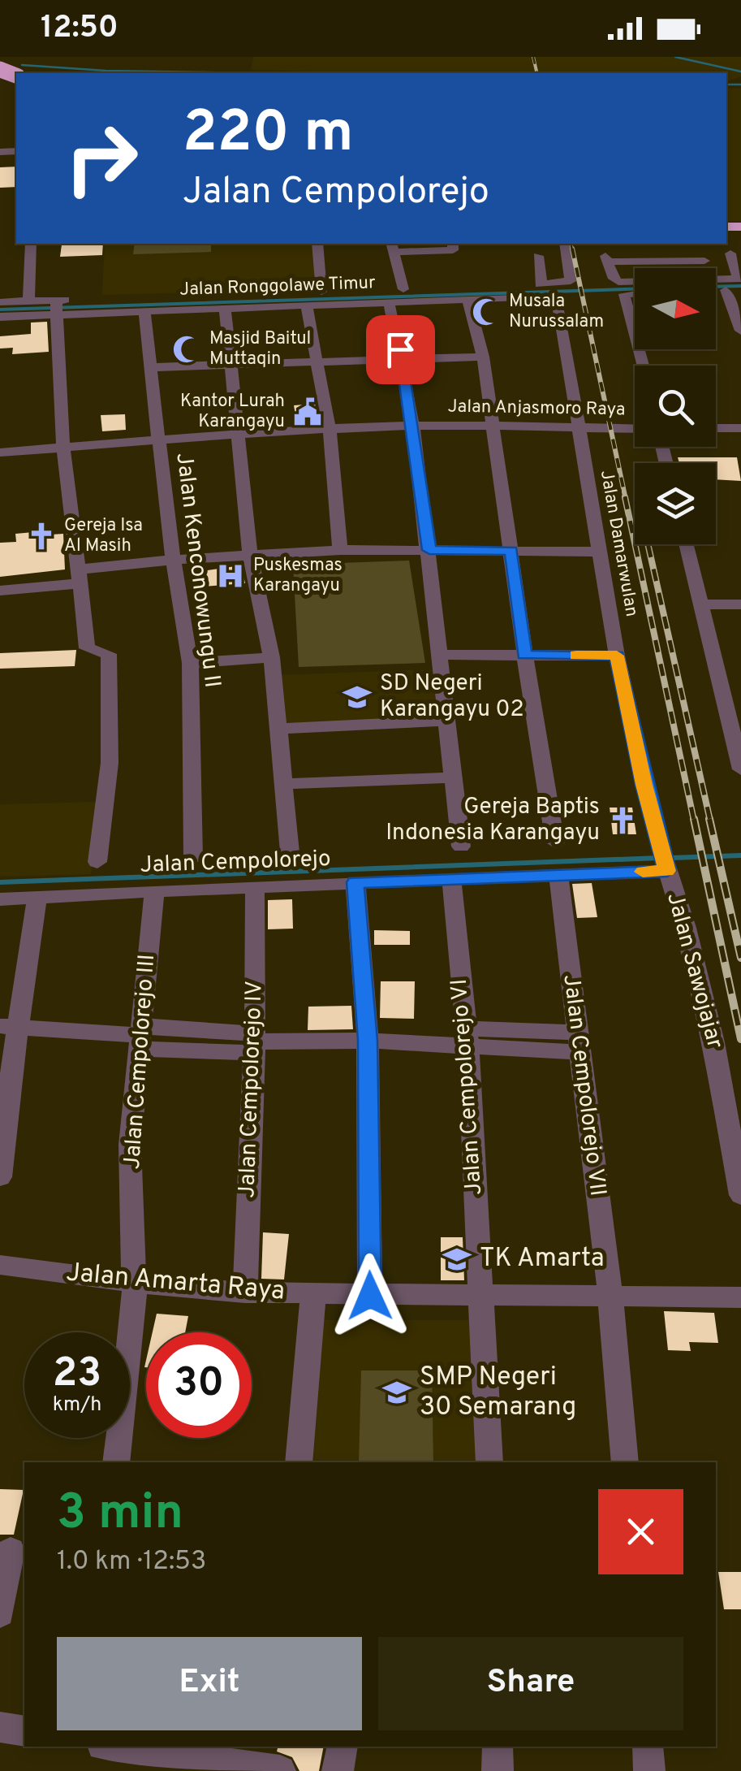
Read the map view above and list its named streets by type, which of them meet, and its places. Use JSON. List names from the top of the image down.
{
  "streets": {
    "street": [
      "Jalan Ronggolawe Timur",
      "Jalan Anjasmoro Raya",
      "Jalan Damarwulan",
      "Jalan Kenconowungu II",
      "Jalan Cempolorejo",
      "Jalan Sawojajar",
      "Jalan Cempolorejo III",
      "Jalan Cempolorejo VII",
      "Jalan Cempolorejo VI",
      "Jalan Cempolorejo IV",
      "Jalan Amarta Raya"
    ]
  },
  "crossings": [
    ["Jalan Ronggolawe Timur", "Jalan Damarwulan"],
    ["Jalan Ronggolawe Timur", "Jalan Kenconowungu II"],
    ["Jalan Anjasmoro Raya", "Jalan Damarwulan"],
    ["Jalan Anjasmoro Raya", "Jalan Kenconowungu II"],
    ["Jalan Damarwulan", "Jalan Sawojajar"],
    ["Jalan Cempolorejo", "Jalan Sawojajar"],
    ["Jalan Cempolorejo", "Jalan Cempolorejo III"],
    ["Jalan Cempolorejo", "Jalan Cempolorejo VII"],
    ["Jalan Cempolorejo", "Jalan Cempolorejo VI"],
    ["Jalan Cempolorejo", "Jalan Cempolorejo IV"],
    ["Jalan Cempolorejo III", "Jalan Amarta Raya"],
    ["Jalan Cempolorejo VII", "Jalan Amarta Raya"],
    ["Jalan Cempolorejo VI", "Jalan Amarta Raya"],
    ["Jalan Cempolorejo IV", "Jalan Amarta Raya"]
  ],
  "places": {
    "mosque": ["Musala Nurussalam", "Masjid Baitul Muttaqin"],
    "public building": ["Kantor Lurah Karangayu"],
    "church": ["Gereja Isa Al Masih", "Gereja Baptis Indonesia Karangayu"],
    "hospital": ["Puskesmas Karangayu"],
    "school or university": ["SD Negeri Karangayu 02", "TK Amarta", "SMP Negeri 30 Semarang"]
  },
  "north": "right",
  "page": {
    "status": "12:50",
    "turn": ["220 m", "Jalan Cempolorejo"],
    "speed": "23 km/h",
    "limit": "30",
    "heading": ["3 min", "1.0 km · 12:53"],
    "buttons": ["Exit", "Share"]
  }
}
